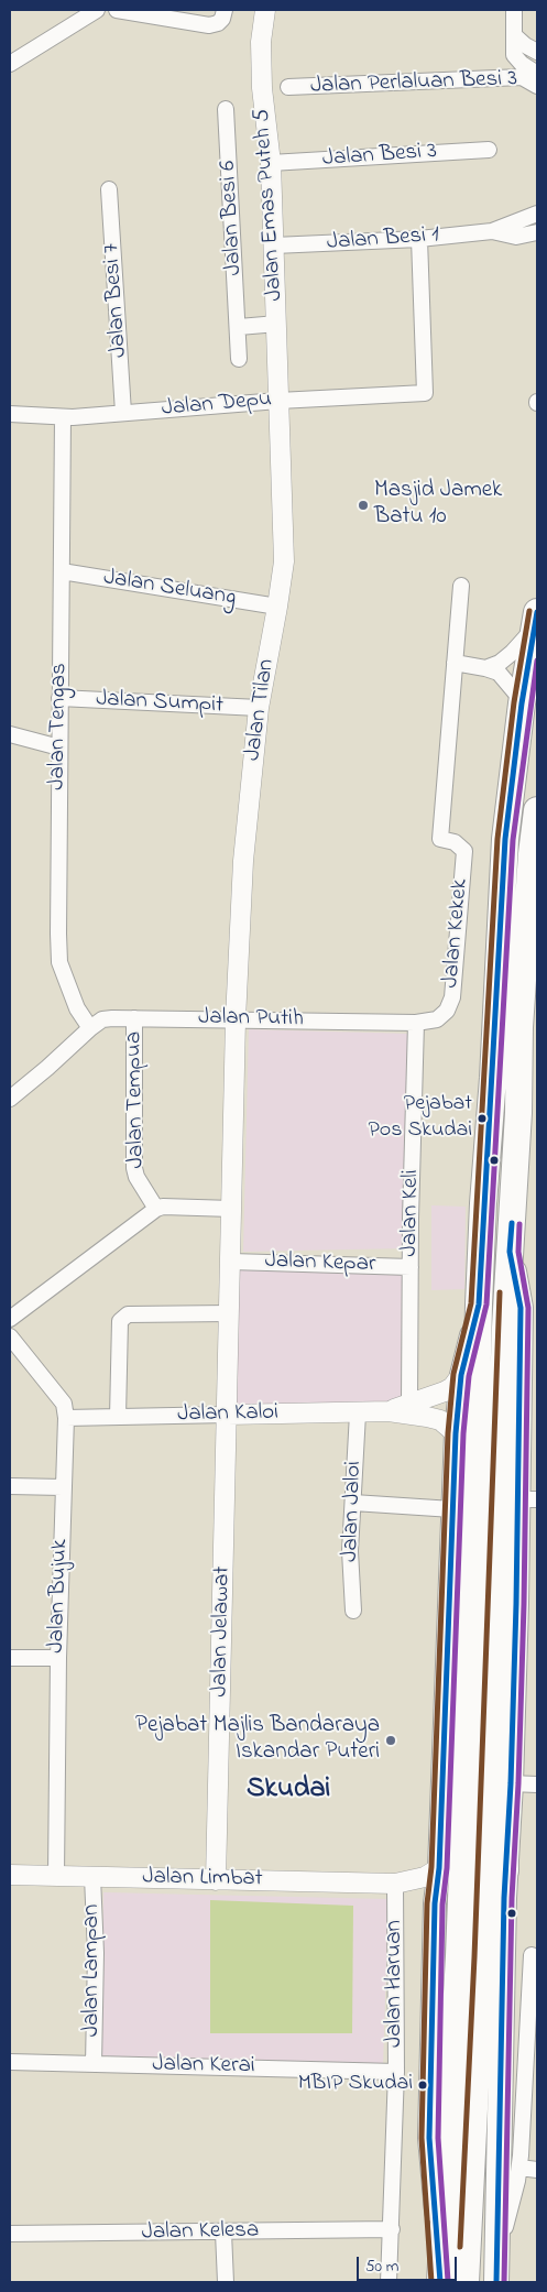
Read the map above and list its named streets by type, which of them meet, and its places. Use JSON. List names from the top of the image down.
{
  "streets": {
    "street": [
      "Jalan Perlaluan Besi 3",
      "Jalan Besi 3",
      "Jalan Emas Puteh 5",
      "Jalan Besi 6",
      "Jalan Besi 1",
      "Jalan Besi 7",
      "Jalan Depu",
      "Jalan Seluang",
      "Jalan Sumpit",
      "Jalan Tilan",
      "Jalan Tengas",
      "Jalan Kekek",
      "Jalan Putih",
      "Jalan Tempua",
      "Jalan Keli",
      "Jalan Kepar",
      "Jalan Kaloi",
      "Jalan Jaloi",
      "Jalan Bujuk",
      "Jalan Jelawat",
      "Jalan Limbat",
      "Jalan Lampan",
      "Jalan Haruan",
      "Jalan Kerai",
      "Jalan Kelesa"
    ]
  },
  "crossings": [
    ["Jalan Besi 3", "Jalan Emas Puteh 5"],
    ["Jalan Emas Puteh 5", "Jalan Besi 1"],
    ["Jalan Emas Puteh 5", "Jalan Depu"],
    ["Jalan Emas Puteh 5", "Jalan Tilan"],
    ["Jalan Besi 1", "Jalan Depu"],
    ["Jalan Besi 7", "Jalan Depu"],
    ["Jalan Depu", "Jalan Tilan"],
    ["Jalan Depu", "Jalan Tengas"],
    ["Jalan Seluang", "Jalan Tilan"],
    ["Jalan Seluang", "Jalan Tengas"],
    ["Jalan Sumpit", "Jalan Tilan"],
    ["Jalan Sumpit", "Jalan Tengas"],
    ["Jalan Tilan", "Jalan Putih"],
    ["Jalan Tilan", "Jalan Jelawat"],
    ["Jalan Tengas", "Jalan Putih"],
    ["Jalan Kekek", "Jalan Putih"],
    ["Jalan Kekek", "Jalan Keli"],
    ["Jalan Putih", "Jalan Tempua"],
    ["Jalan Putih", "Jalan Keli"],
    ["Jalan Keli", "Jalan Kepar"],
    ["Jalan Keli", "Jalan Kaloi"],
    ["Jalan Kepar", "Jalan Jelawat"],
    ["Jalan Kaloi", "Jalan Jaloi"],
    ["Jalan Kaloi", "Jalan Bujuk"],
    ["Jalan Kaloi", "Jalan Jelawat"],
    ["Jalan Bujuk", "Jalan Limbat"],
    ["Jalan Jelawat", "Jalan Limbat"],
    ["Jalan Limbat", "Jalan Lampan"],
    ["Jalan Limbat", "Jalan Haruan"],
    ["Jalan Lampan", "Jalan Kerai"],
    ["Jalan Haruan", "Jalan Kerai"],
    ["Jalan Haruan", "Jalan Kelesa"]
  ],
  "districts": ["Skudai"],
  "places": [
    "Masjid Jamek Batu 10",
    "Pejabat Pos Skudai",
    "Pejabat Majlis Bandaraya Iskandar Puteri",
    "MBIP Skudai"
  ],
  "scale_bar": "50 m"
}
